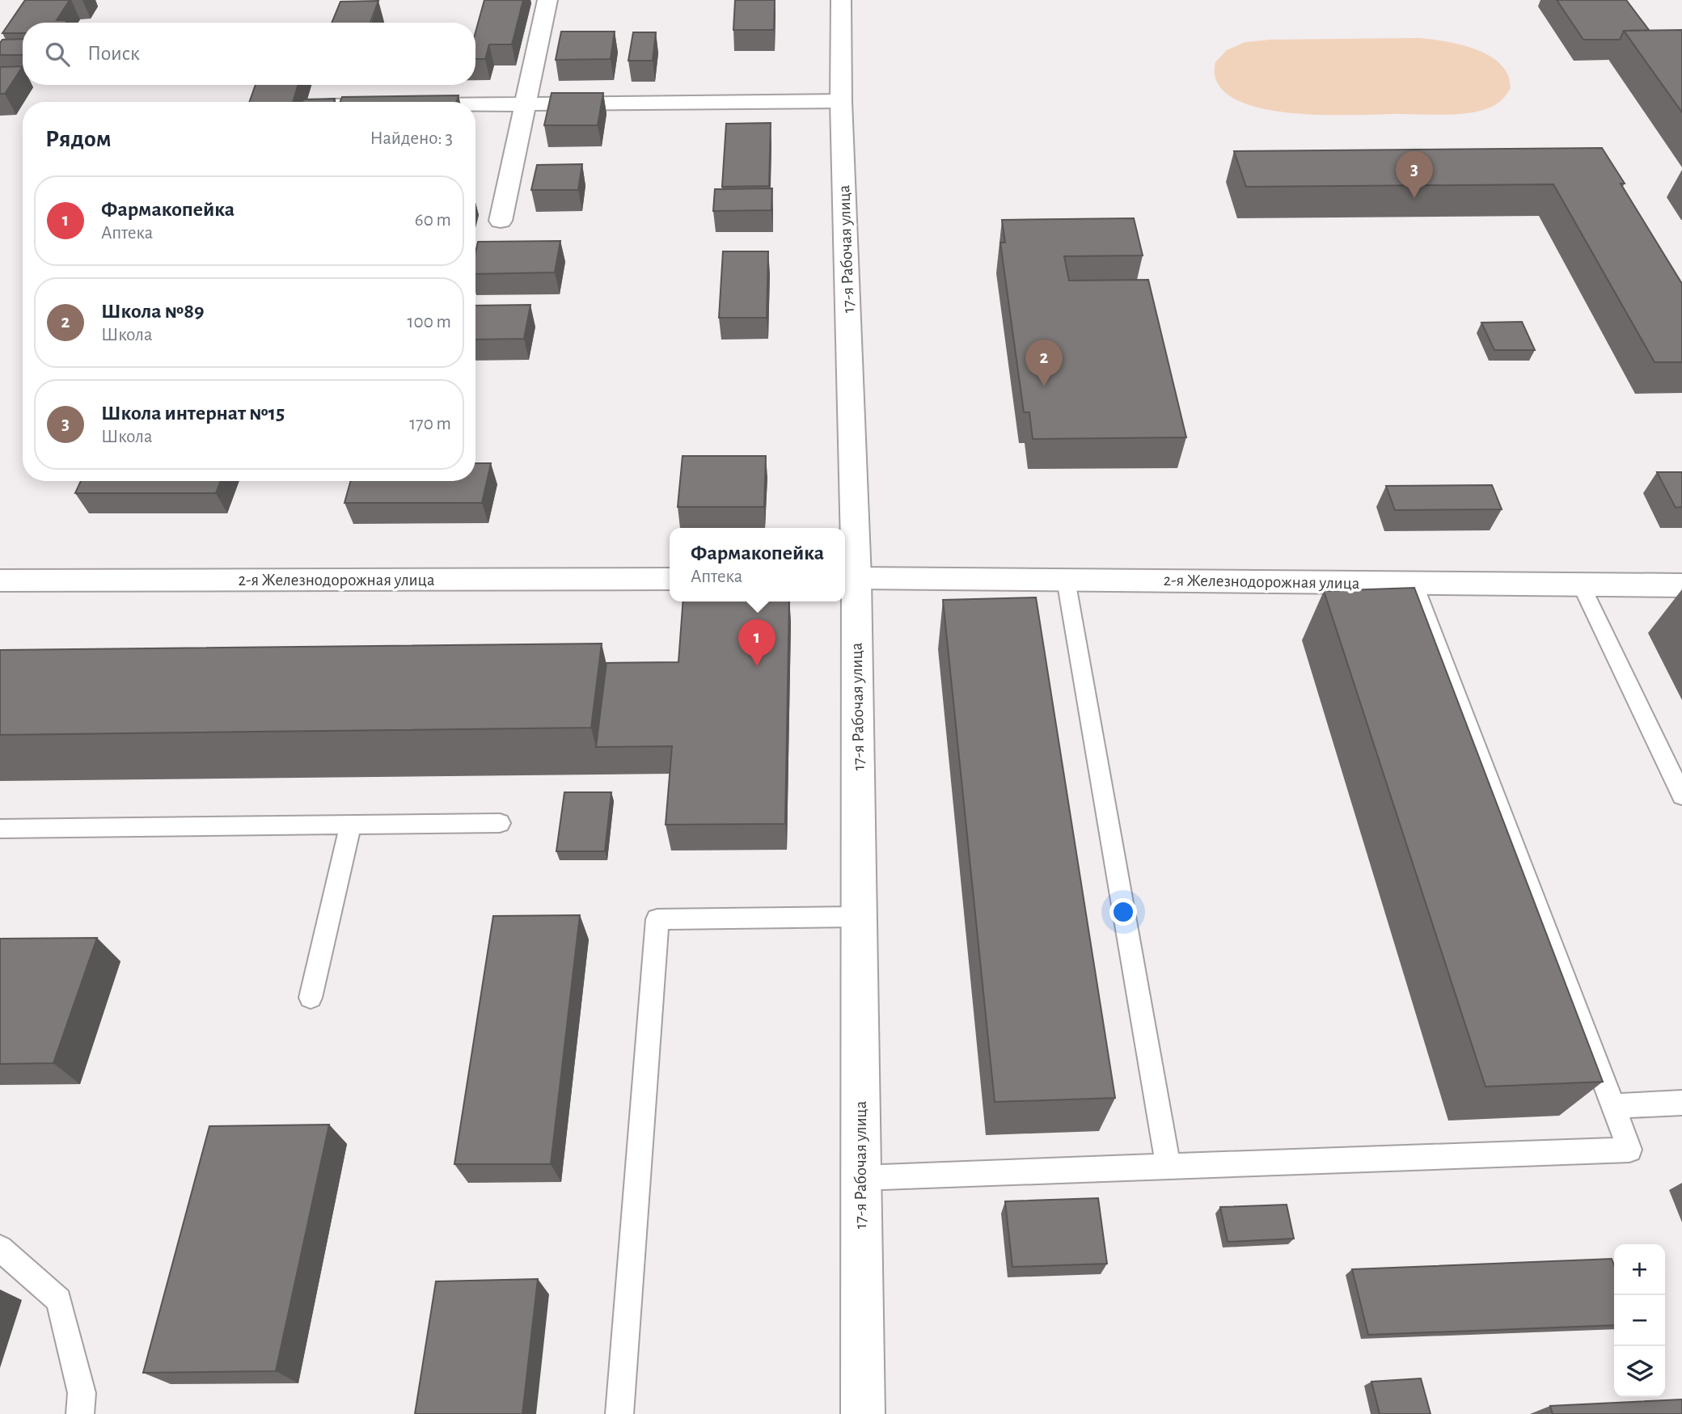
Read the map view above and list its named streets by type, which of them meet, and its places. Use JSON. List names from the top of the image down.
{
  "streets": {
    "street": ["17-я Рабочая улица", "2-я Железнодорожная улица"]
  },
  "crossings": [
    ["17-я Рабочая улица", "2-я Железнодорожная улица"]
  ],
  "page": {
    "search": "Поиск",
    "heading": ["Рядом", "Найдено: 3"],
    "pins": ["3", "2", "1"],
    "list": [
      {
        "mark": "1",
        "name": "Фармакопейка",
        "note": "Аптека",
        "value": "60 m"
      },
      {
        "mark": "2",
        "name": "Школа №89",
        "note": "Школа",
        "value": "100 m"
      },
      {
        "mark": "3",
        "name": "Школа интернат №15",
        "note": "Школа",
        "value": "170 m"
      }
    ],
    "popup": ["Фармакопейка", "Аптека"],
    "map_buttons": ["+", "−"]
  }
}
